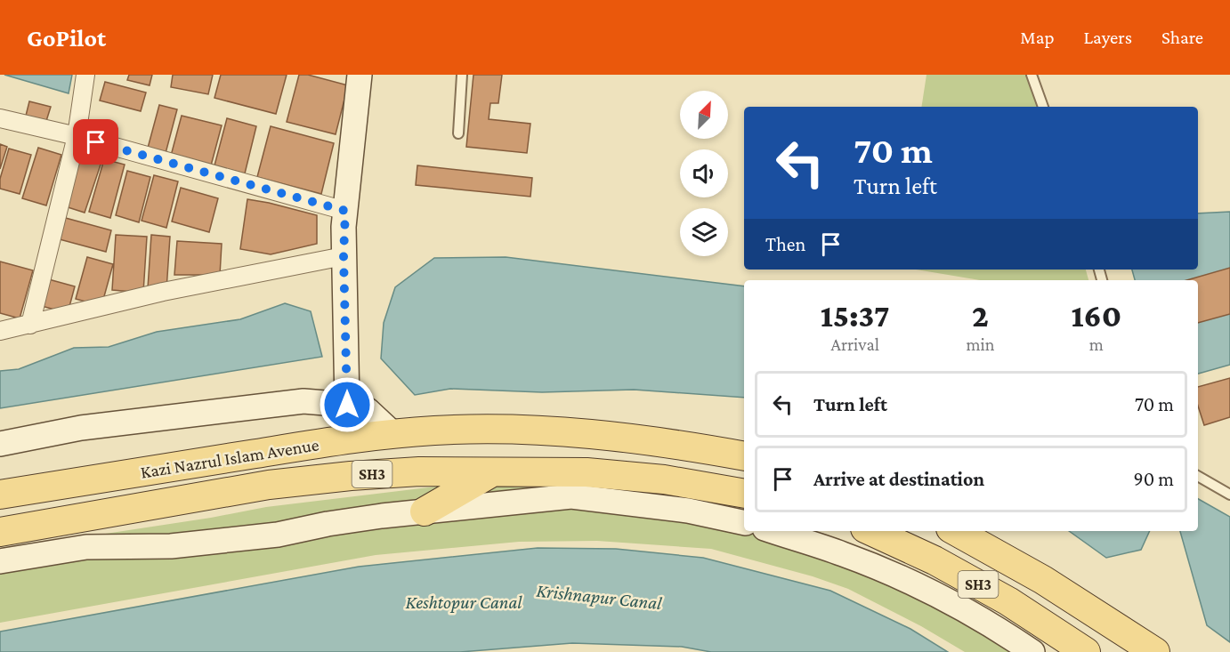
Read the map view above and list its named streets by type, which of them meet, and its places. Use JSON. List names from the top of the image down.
{
  "streets": {
    "main road": ["Kazi Nazrul Islam Avenue", "SH3"]
  },
  "water": ["Krishnapur Canal", "Keshtopur Canal"],
  "north": "top right",
  "page": {
    "header": "GoPilot",
    "nav": ["Map", "Layers", "Share"],
    "turn": ["70 m", "Turn left"],
    "then": "Then",
    "eta": [
      "15:37",
      "Arrival",
      "2",
      "min",
      "160",
      "m"
    ],
    "list": [
      {
        "name": "Turn left",
        "value": "70 m"
      },
      {
        "name": "Arrive at destination",
        "value": "90 m"
      }
    ]
  }
}
